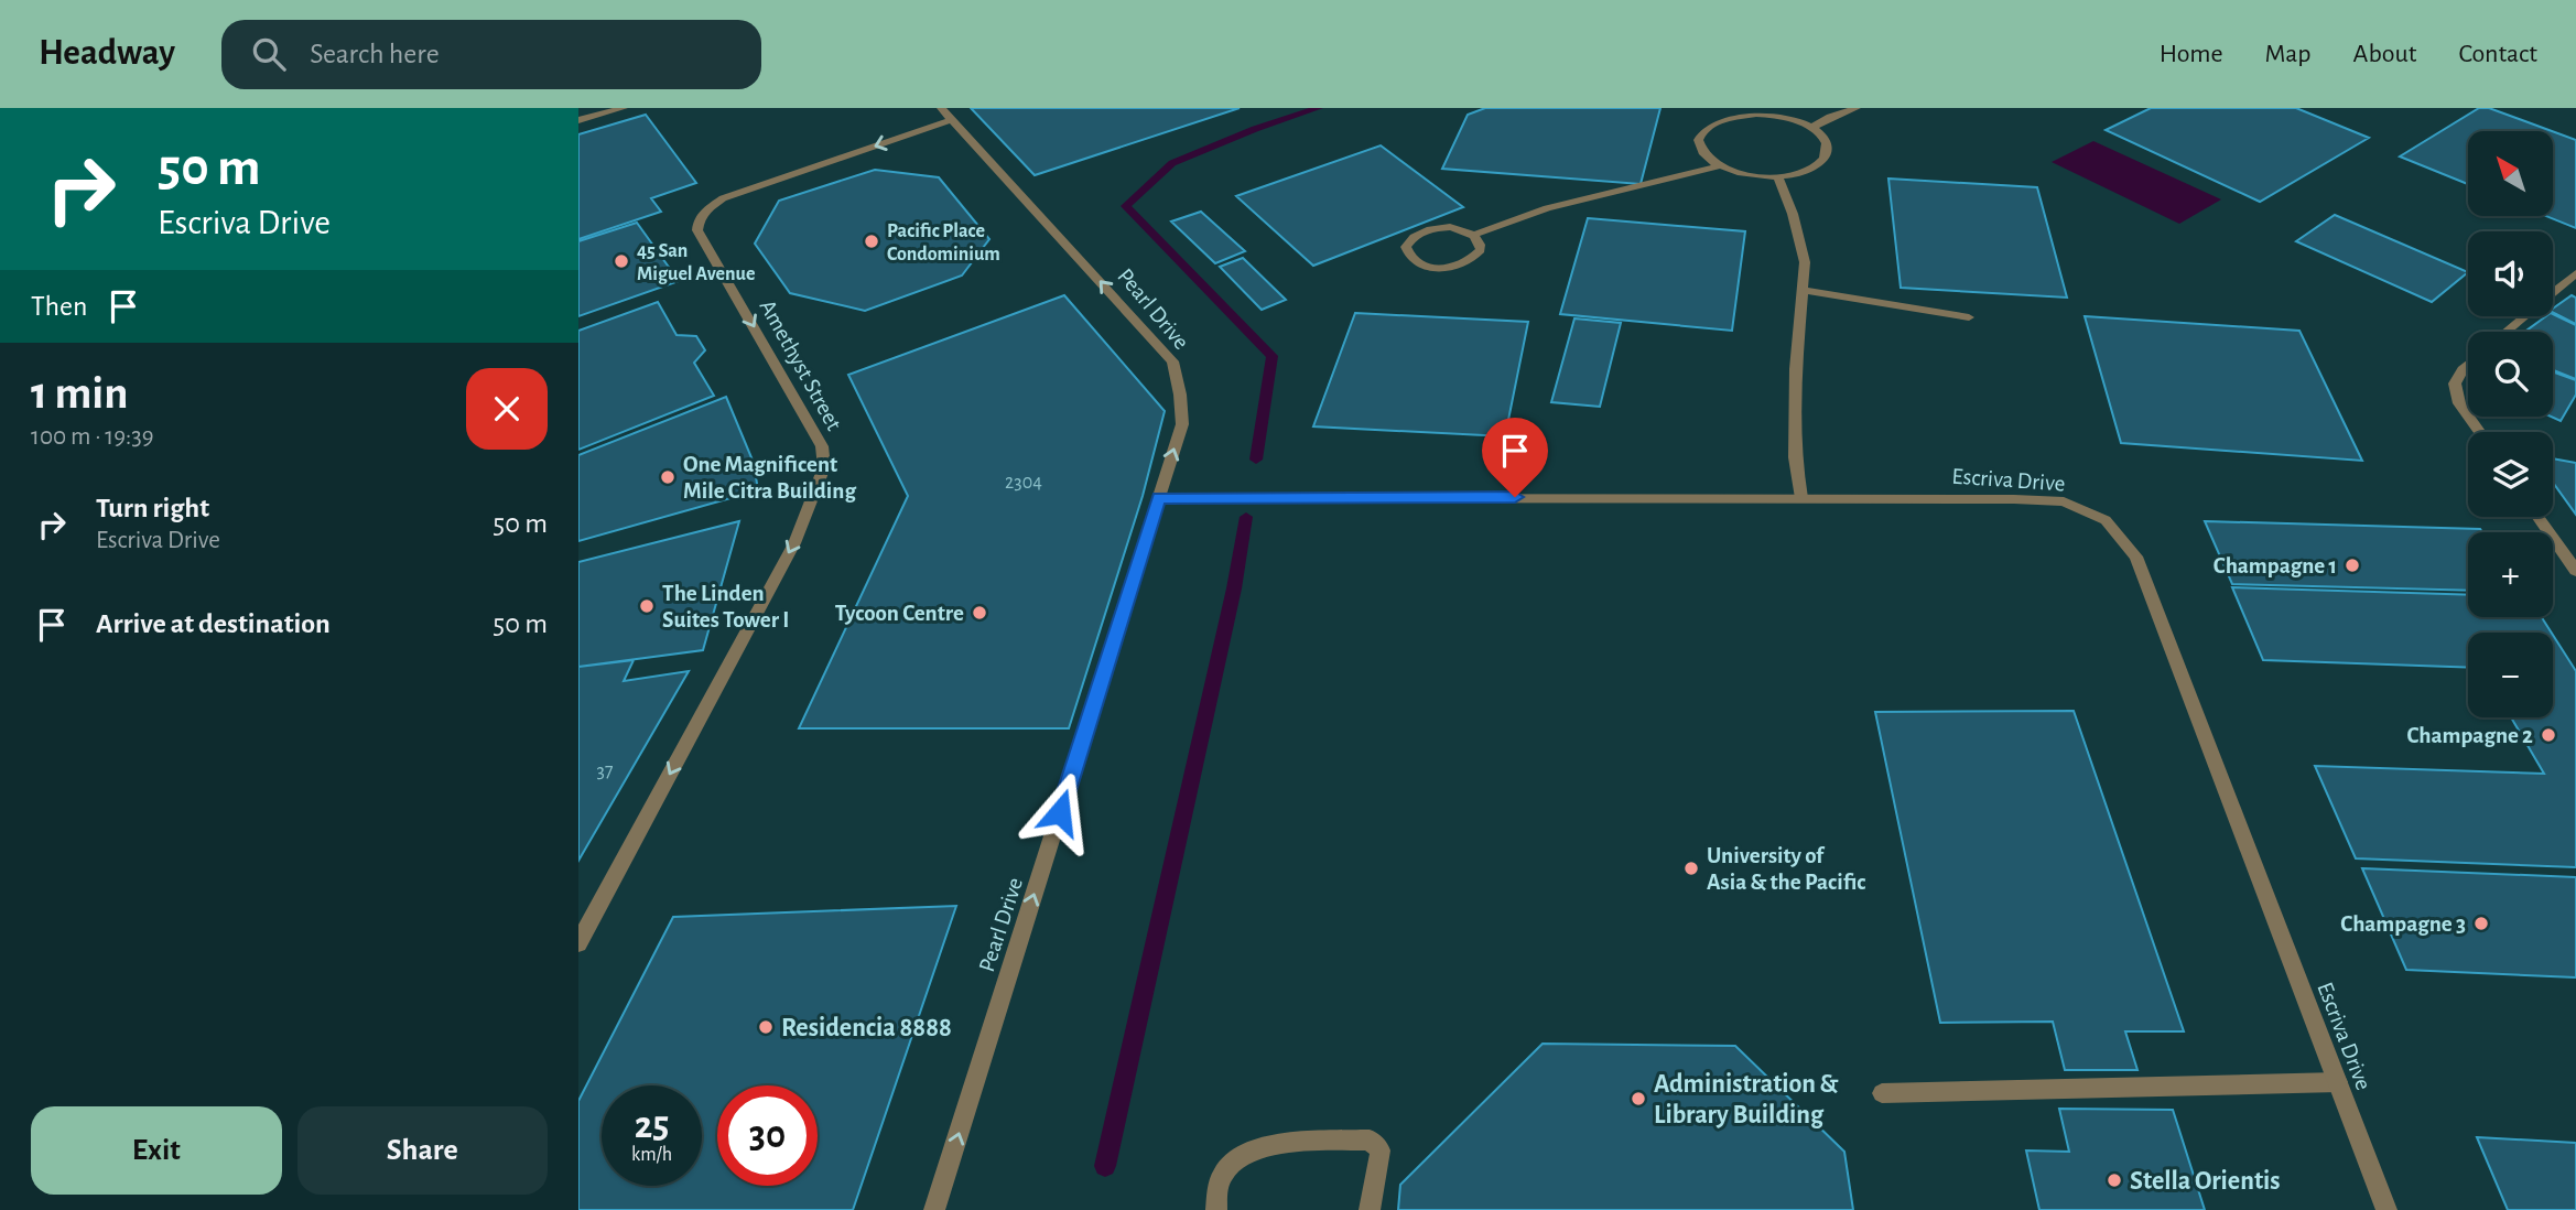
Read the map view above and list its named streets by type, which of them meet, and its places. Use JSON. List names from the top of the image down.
{
  "streets": {
    "street": ["Pearl Drive", "Amethyst Street", "Escriva Drive"]
  },
  "crossings": [
    ["Pearl Drive", "Amethyst Street"],
    ["Pearl Drive", "Escriva Drive"]
  ],
  "one_way": ["Pearl Drive", "Amethyst Street"],
  "places": [
    "Pacific Place Condominium",
    "45 San Miguel Avenue",
    "One Magnificent Mile Citra Building",
    "Champagne 1",
    "The Linden Suites Tower I",
    "Tycoon Centre",
    "Champagne 2",
    "University of Asia & the Pacific",
    "Champagne 3",
    "Residencia 8888",
    "Administration & Library Building",
    "Stella Orientis"
  ],
  "house_numbers": ["2304", "37"],
  "north": "top left",
  "page": {
    "header": "Headway",
    "search": "Search here",
    "nav": [
      "Home",
      "Map",
      "About",
      "Contact"
    ],
    "turn": ["50 m", "Escriva Drive"],
    "map_buttons": ["+", "−"],
    "then": "Then",
    "heading": ["1 min", "100 m · 19:39"],
    "list": [
      {
        "name": "Turn right",
        "note": "Escriva Drive",
        "value": "50 m"
      },
      {
        "name": "Arrive at destination",
        "value": "50 m"
      }
    ],
    "speed": "25 km/h",
    "limit": "30",
    "buttons": ["Exit", "Share"]
  }
}
